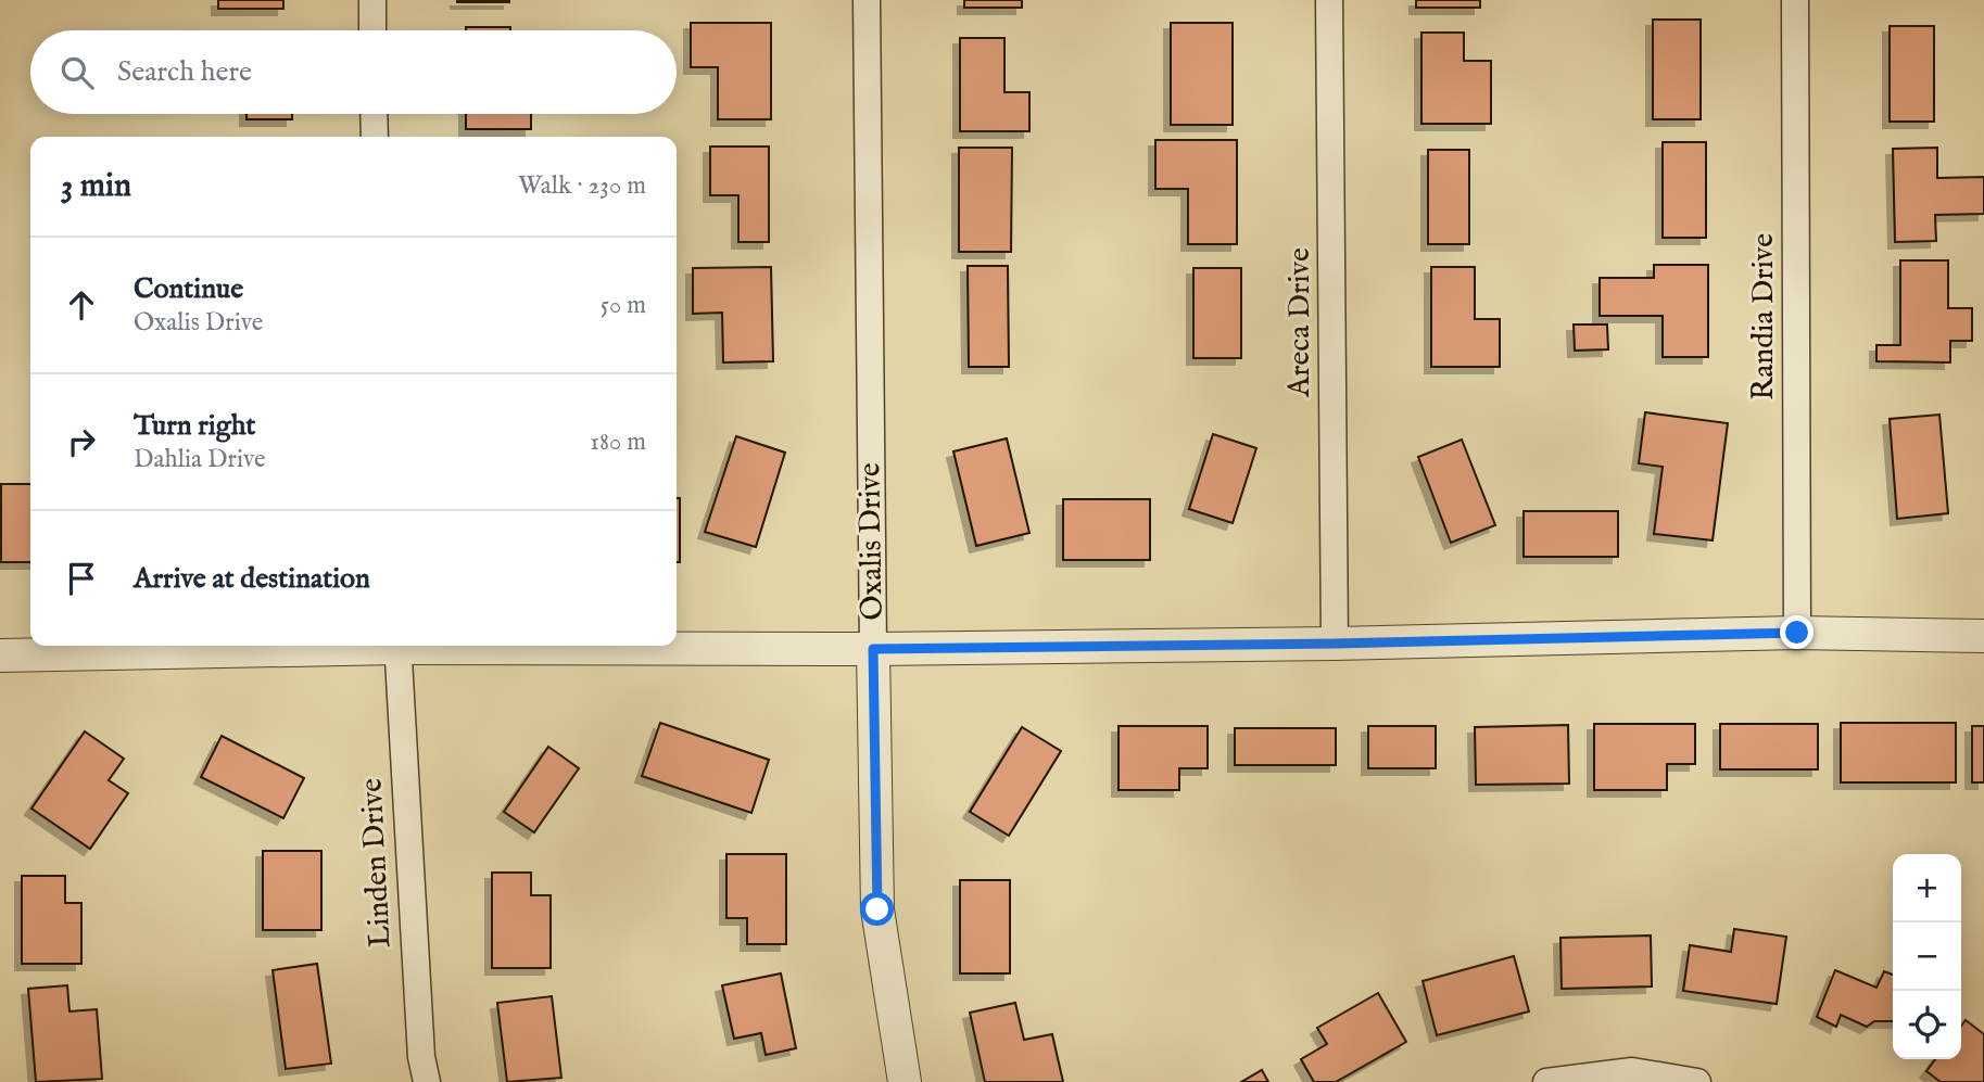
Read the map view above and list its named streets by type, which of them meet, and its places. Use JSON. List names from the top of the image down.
{
  "streets": {
    "street": [
      "Randia Drive",
      "Areca Drive",
      "Oxalis Drive",
      "Linden Drive"
    ]
  },
  "page": {
    "search": "Search here",
    "heading": ["3 min", "Walk · 230 m"],
    "list": [
      ["Continue", "Oxalis Drive", "50 m"],
      ["Turn right", "Dahlia Drive", "180 m"],
      "Arrive at destination"
    ],
    "map_buttons": ["+", "−"]
  }
}
